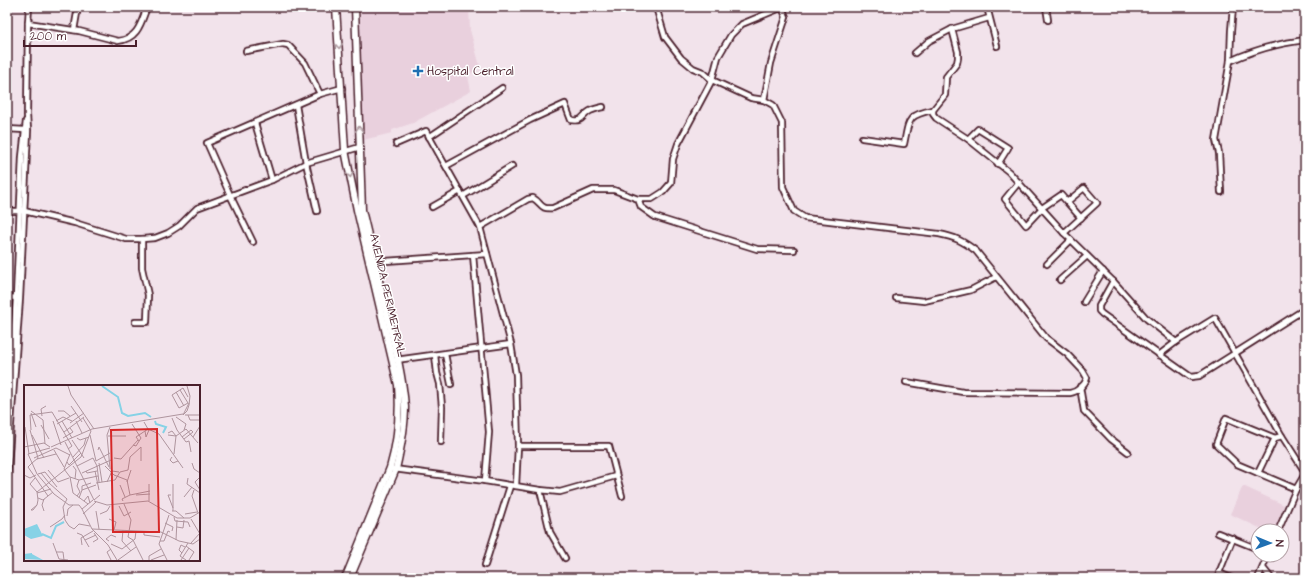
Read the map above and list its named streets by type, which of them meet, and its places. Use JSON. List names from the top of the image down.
{
  "streets": {
    "main road": ["AVENIDA PERIMETRAL"]
  },
  "places": {
    "health": ["Hospital Central"]
  },
  "scale_bar": "200 m",
  "north": "right"
}
